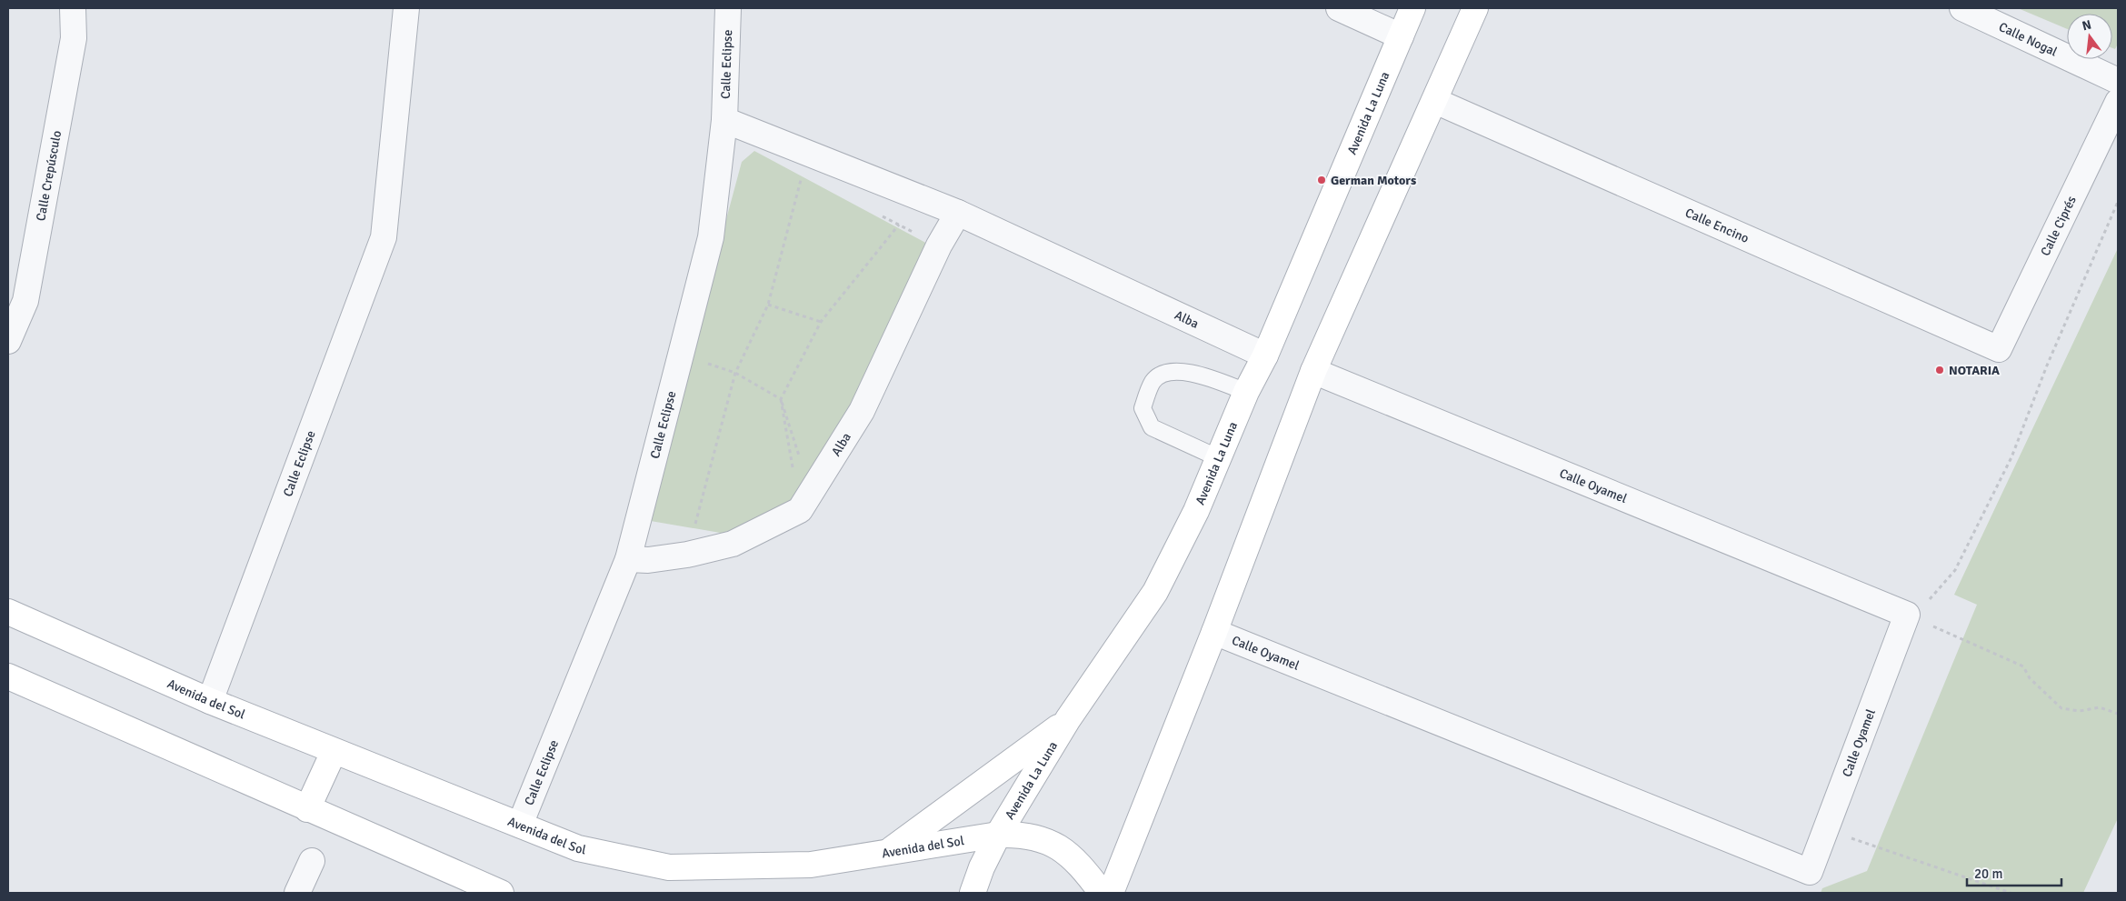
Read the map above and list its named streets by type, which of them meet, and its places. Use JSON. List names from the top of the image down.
{
  "streets": {
    "main road": ["Avenida La Luna", "Avenida del Sol"],
    "street": [
      "Calle Nogal",
      "Calle Eclipse",
      "Calle Crepúsculo",
      "Calle Encino",
      "Calle Ciprés",
      "Alba",
      "Calle Oyamel"
    ]
  },
  "crossings": [
    ["Calle Eclipse", "Alba"],
    ["Calle Eclipse", "Avenida del Sol"],
    ["Avenida La Luna", "Alba"],
    ["Avenida La Luna", "Avenida del Sol"],
    ["Calle Encino", "Calle Ciprés"]
  ],
  "places": ["German Motors", "NOTARIA"],
  "scale_bar": "20 m",
  "north": "top"
}
